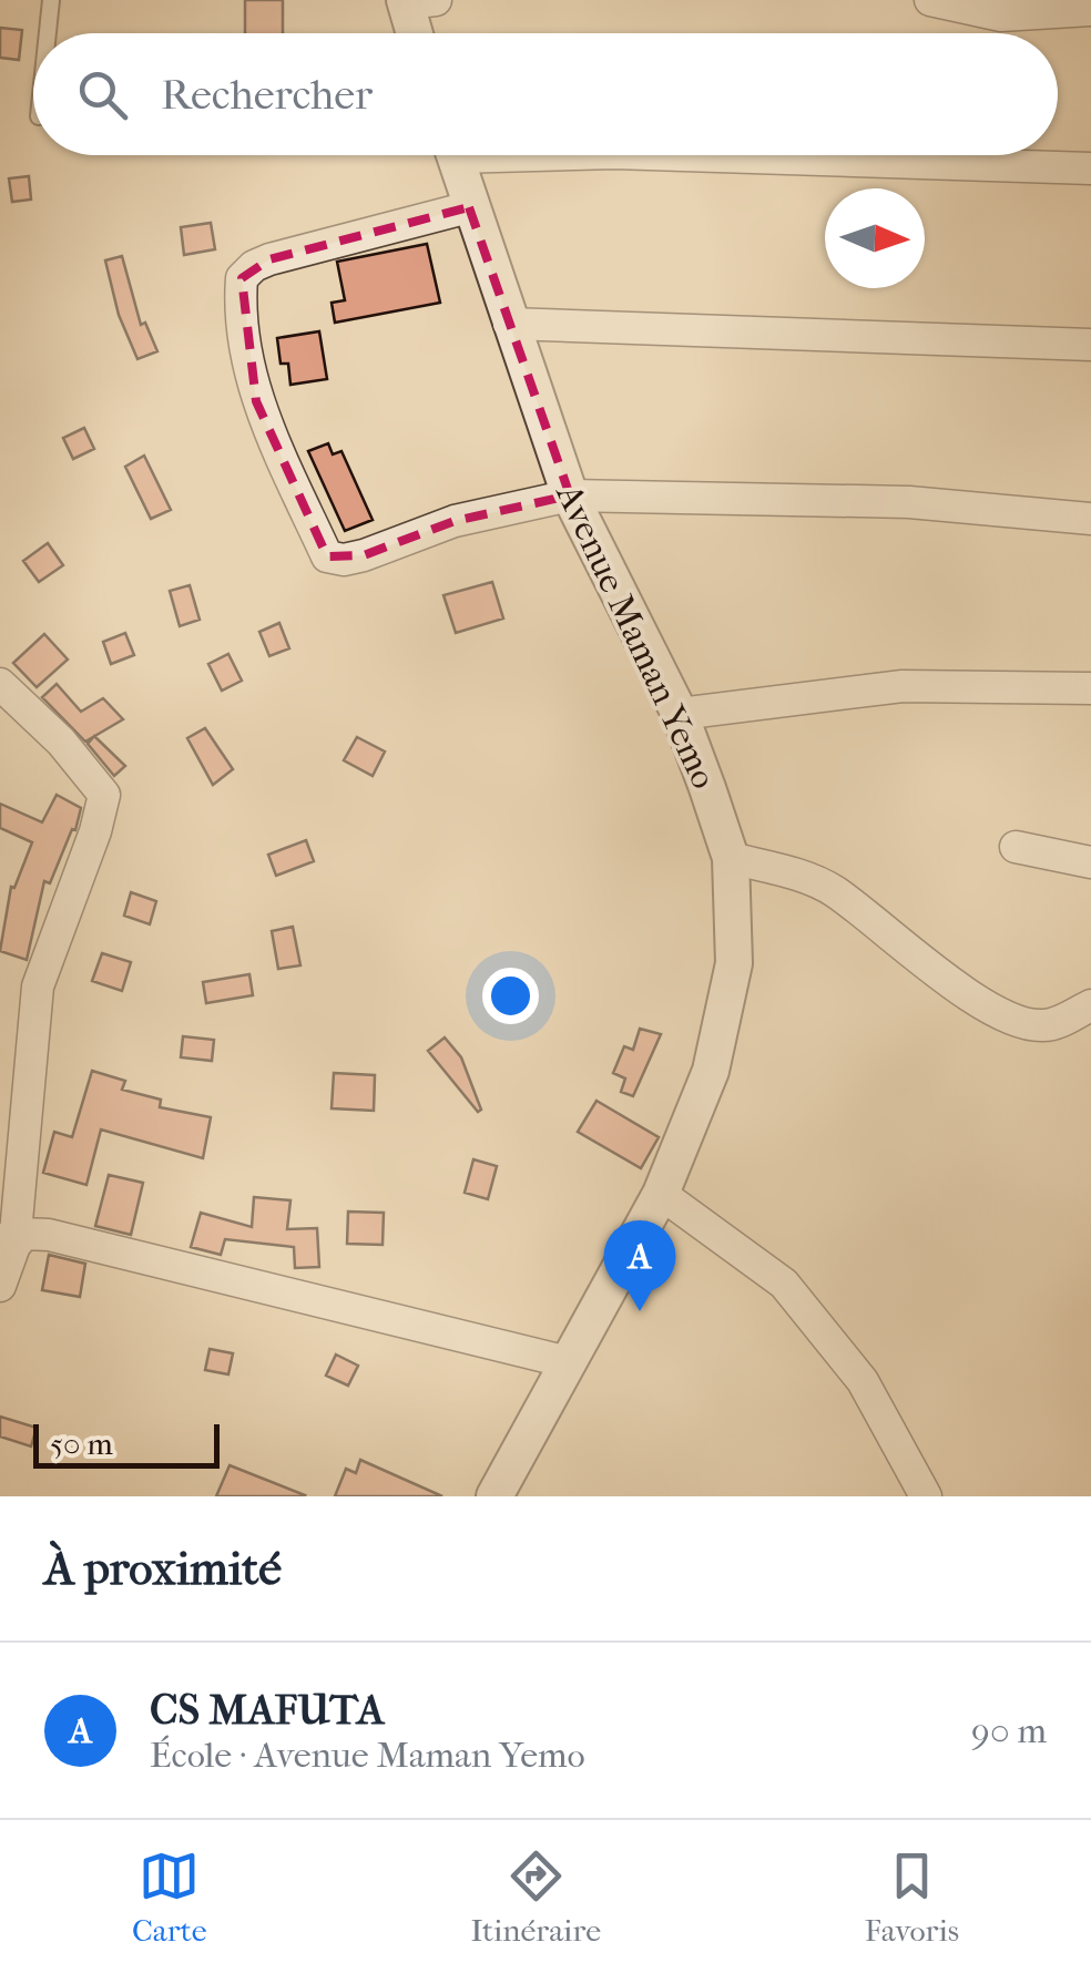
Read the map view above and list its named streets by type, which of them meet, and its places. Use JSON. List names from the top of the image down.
{
  "streets": {
    "street": ["Avenue Maman Yemo"]
  },
  "scale_bar": "50 m",
  "north": "right",
  "page": {
    "search": "Rechercher",
    "pins": "A",
    "scale": "50 m",
    "heading": "À proximité",
    "list": [
      {
        "mark": "A",
        "name": "CS MAFUTA",
        "note": "École · Avenue Maman Yemo",
        "value": "90 m"
      }
    ],
    "nav": ["Carte", "Itinéraire", "Favoris"]
  }
}
